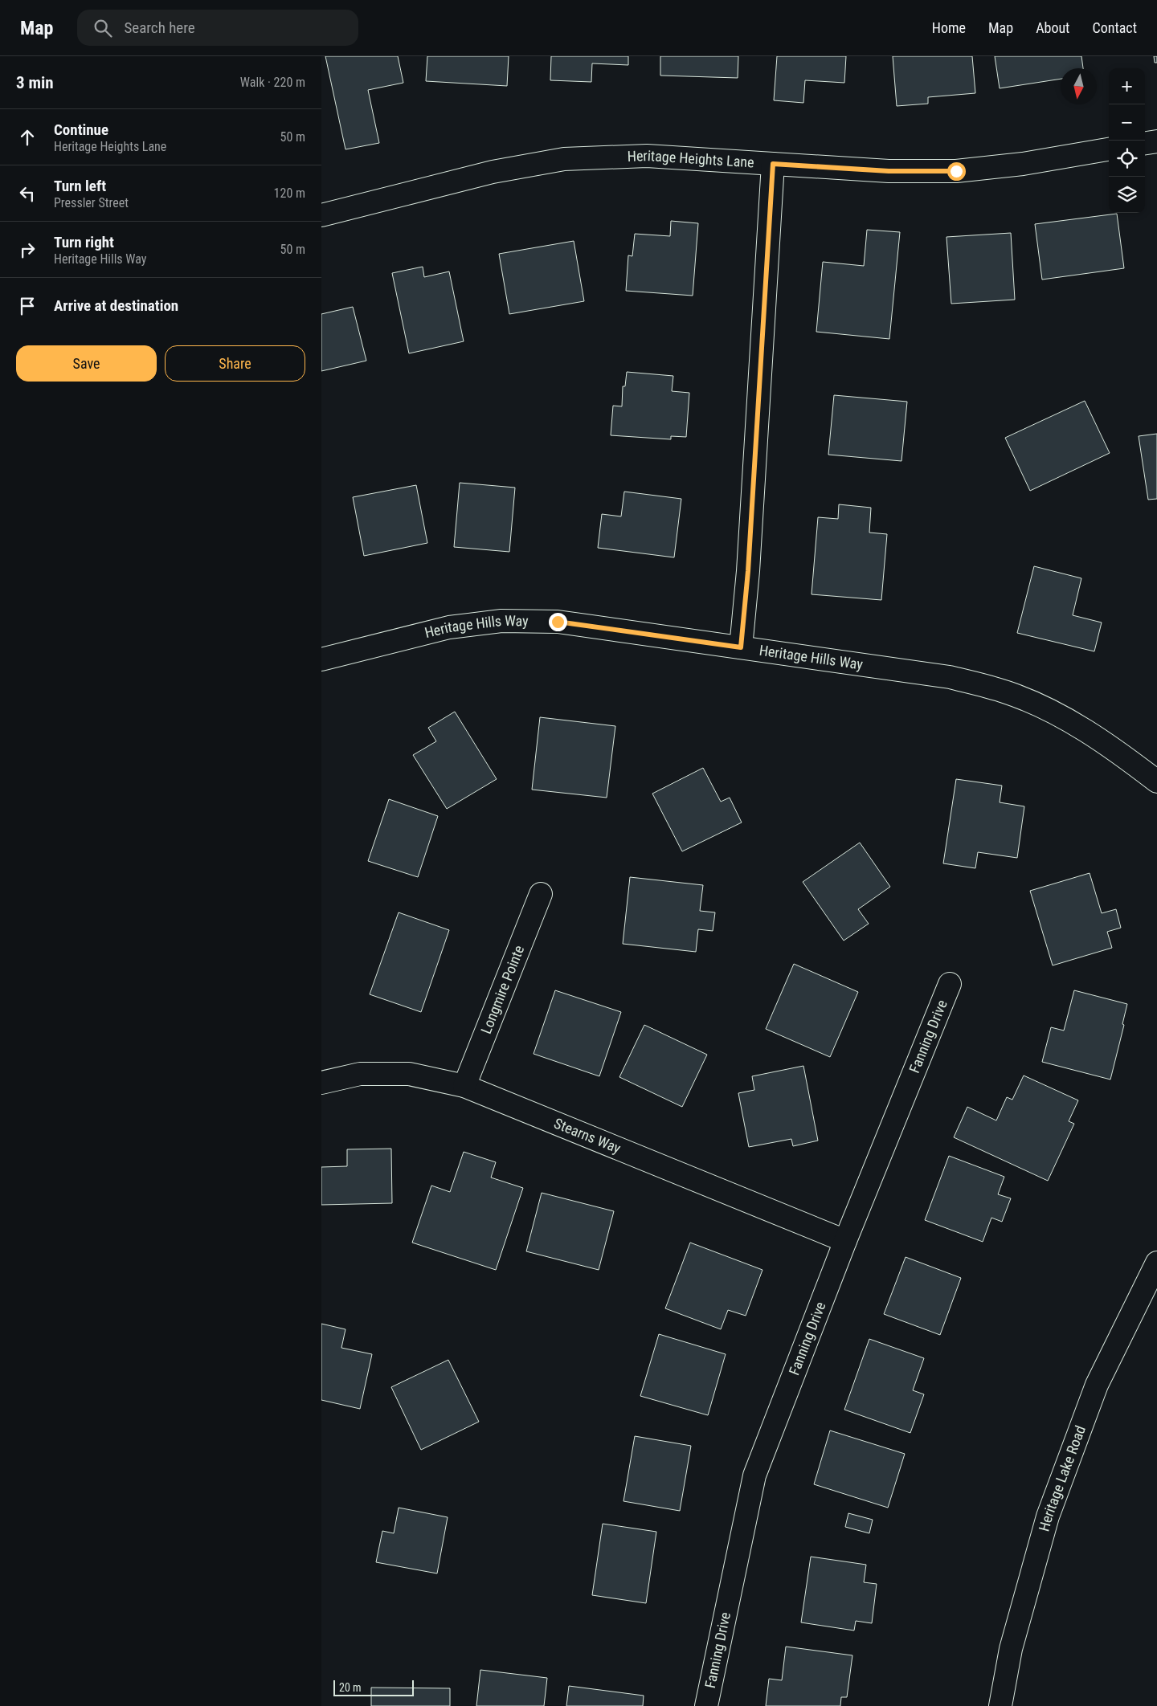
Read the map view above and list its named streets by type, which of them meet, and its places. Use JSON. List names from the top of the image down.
{
  "streets": {
    "street": [
      "Heritage Heights Lane",
      "Heritage Hills Way",
      "Longmire Pointe",
      "Fanning Drive",
      "Stearns Way",
      "Heritage Lake Road"
    ]
  },
  "crossings": [
    ["Longmire Pointe", "Stearns Way"],
    ["Fanning Drive", "Stearns Way"]
  ],
  "scale_bar": "20 m",
  "north": "bottom",
  "page": {
    "header": "Map",
    "search": "Search here",
    "nav": [
      "Home",
      "Map",
      "About",
      "Contact"
    ],
    "heading": ["3 min", "Walk · 220 m"],
    "map_buttons": ["+", "−"],
    "list": [
      ["Continue", "Heritage Heights Lane", "50 m"],
      ["Turn left", "Pressler Street", "120 m"],
      ["Turn right", "Heritage Hills Way", "50 m"],
      "Arrive at destination"
    ],
    "buttons": ["Save", "Share"],
    "scale": "20 m"
  }
}
